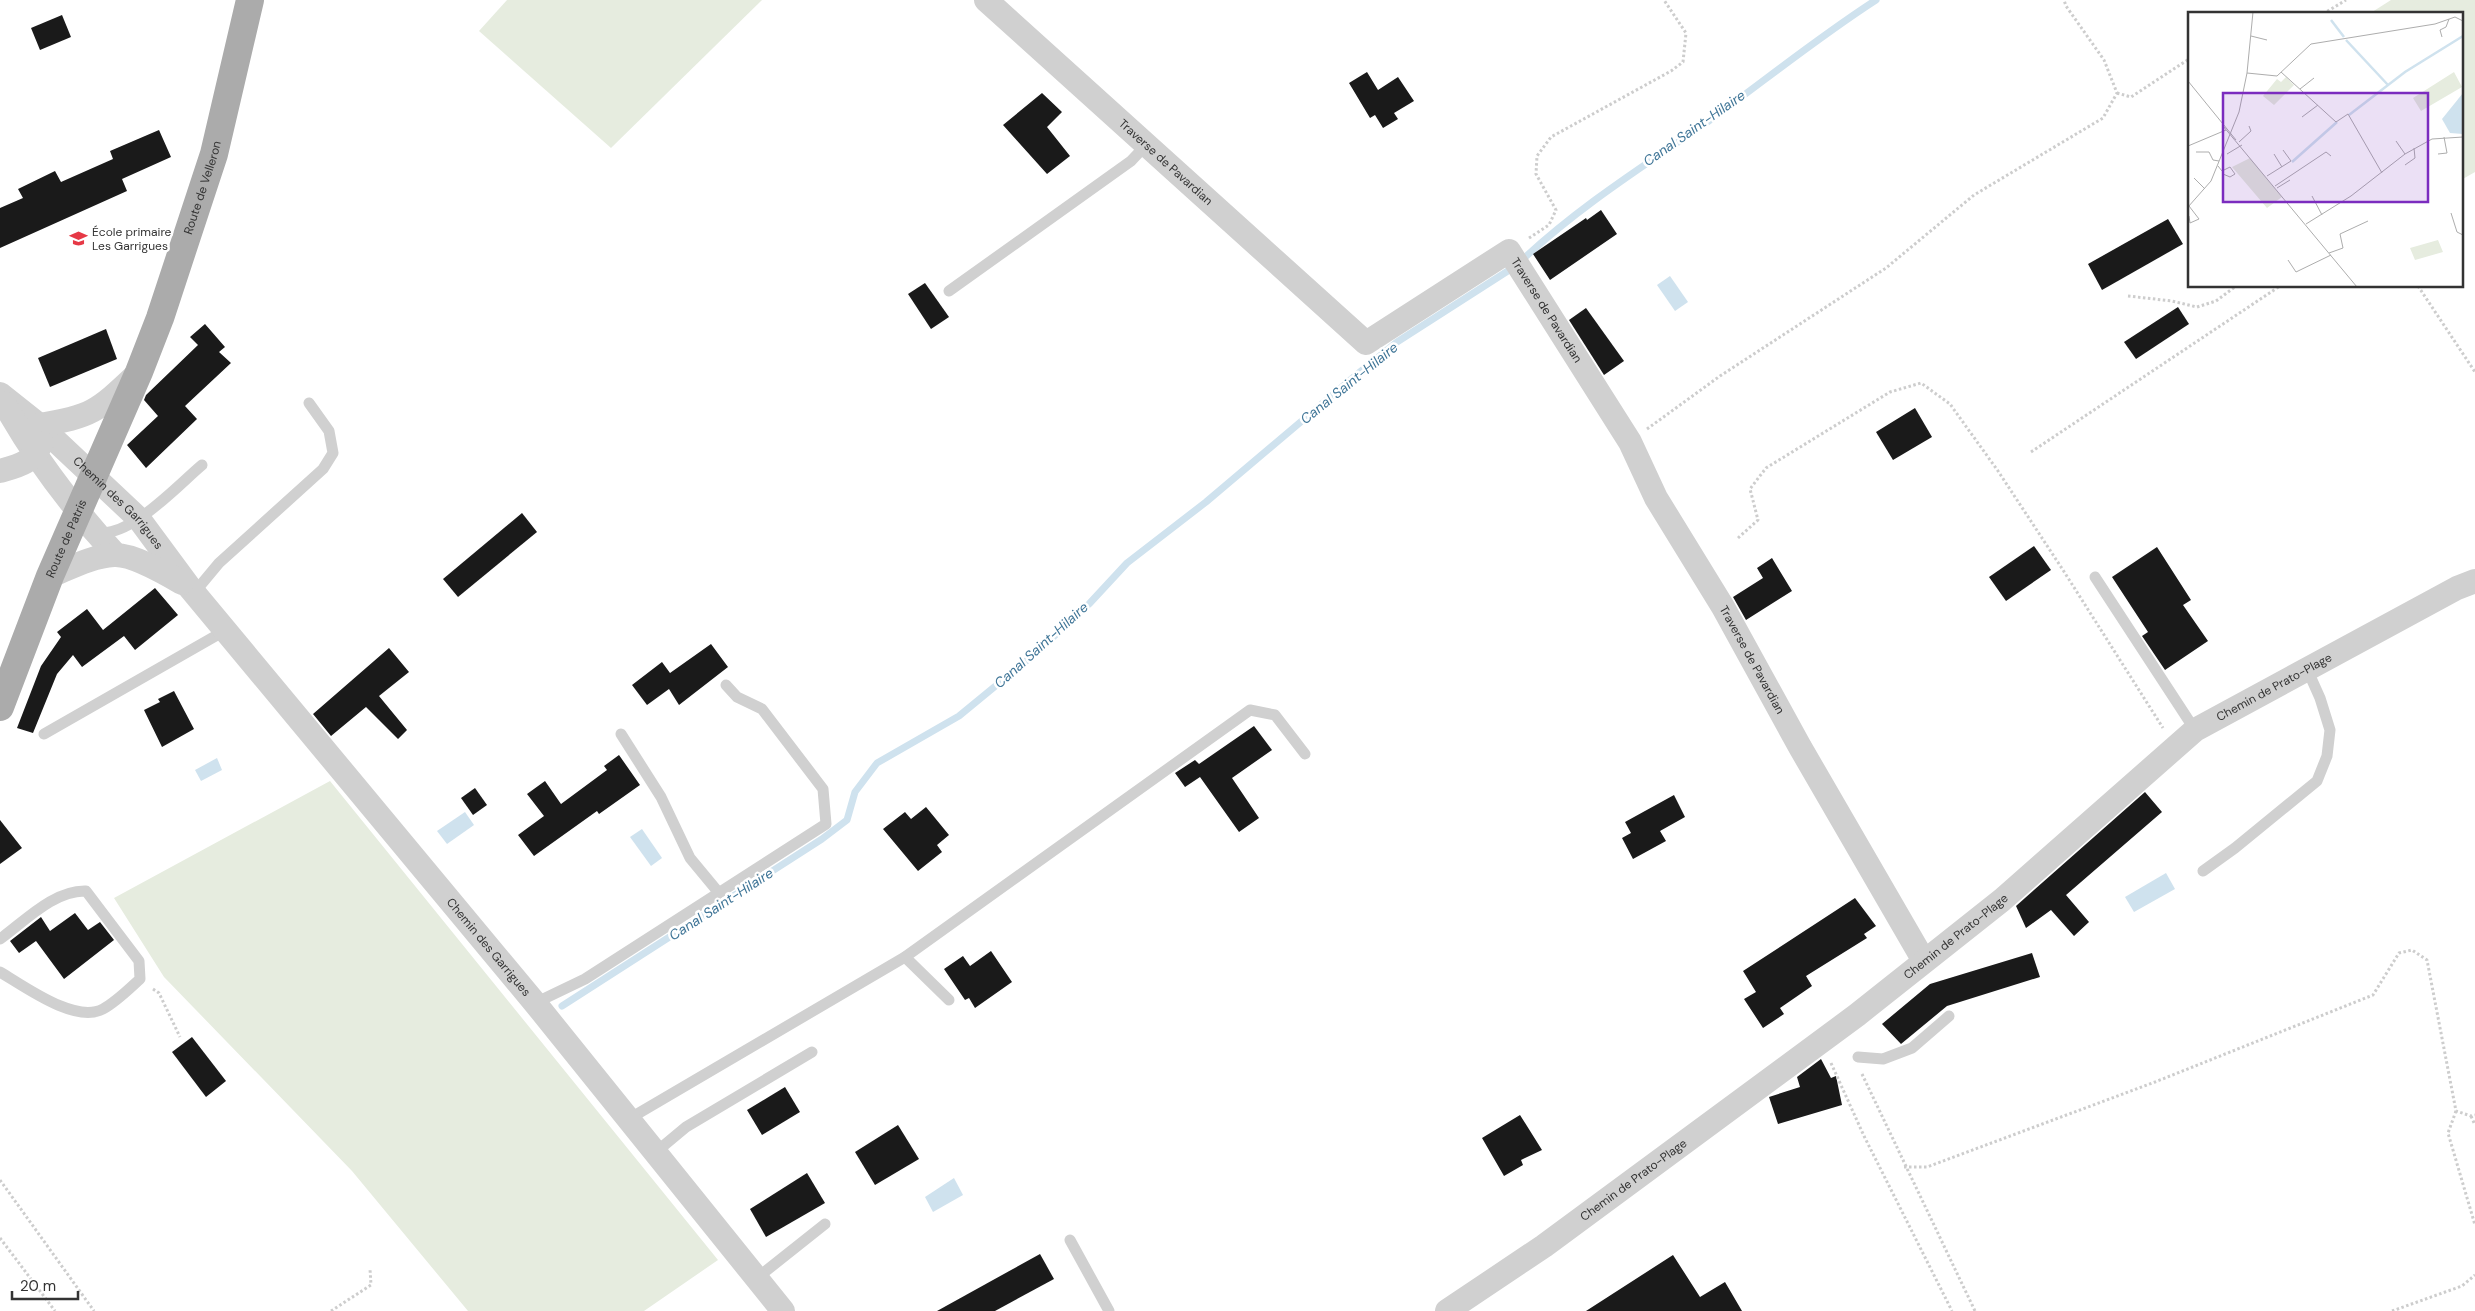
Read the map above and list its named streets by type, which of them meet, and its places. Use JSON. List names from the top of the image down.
{
  "streets": {
    "main road": ["Route de Velleron", "Route de Patris"],
    "street": ["Traverse de Pavardian", "Chemin des Garrigues", "Chemin de Prato-Plage"]
  },
  "crossings": [
    ["Traverse de Pavardian", "Chemin de Prato-Plage"],
    ["Route de Velleron", "Route de Patris"],
    ["Chemin des Garrigues", "Route de Patris"]
  ],
  "water": ["Canal Saint-Hilaire"],
  "places": {
    "school or university": ["École primaire Les Garrigues"]
  },
  "scale_bar": "20 m"
}
